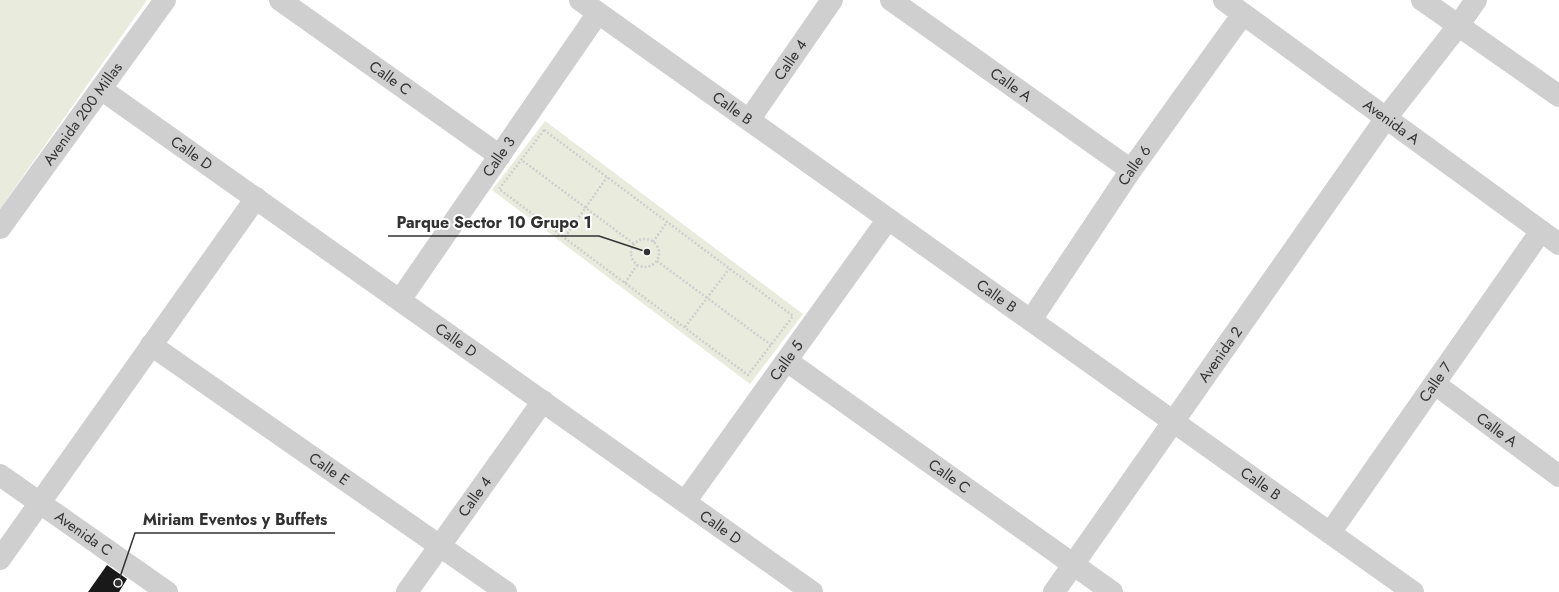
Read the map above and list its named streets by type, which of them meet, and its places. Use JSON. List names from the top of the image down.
{
  "streets": {
    "street": [
      "Calle 4",
      "Calle C",
      "Calle A",
      "Calle B",
      "Avenida 200 Millas",
      "Avenida A",
      "Calle D",
      "Calle 3",
      "Calle 6",
      "Avenida 2",
      "Calle 5",
      "Calle 7",
      "Calle E",
      "Avenida C"
    ]
  },
  "crossings": [
    ["Calle 4", "Calle B"],
    ["Calle 4", "Calle D"],
    ["Calle 4", "Calle E"],
    ["Calle C", "Calle 3"],
    ["Calle C", "Avenida 2"],
    ["Calle C", "Calle 5"],
    ["Calle A", "Calle 6"],
    ["Calle A", "Calle 7"],
    ["Calle B", "Calle 3"],
    ["Calle B", "Calle 6"],
    ["Calle B", "Avenida 2"],
    ["Calle B", "Calle 5"],
    ["Calle B", "Calle 7"],
    ["Avenida 200 Millas", "Calle D"],
    ["Avenida A", "Calle 6"],
    ["Avenida A", "Avenida 2"],
    ["Avenida A", "Calle 7"],
    ["Calle D", "Calle 3"],
    ["Calle D", "Calle 5"]
  ],
  "places": ["Parque Sector 10 Grupo 1", "Miriam Eventos y Buffets"]
}
